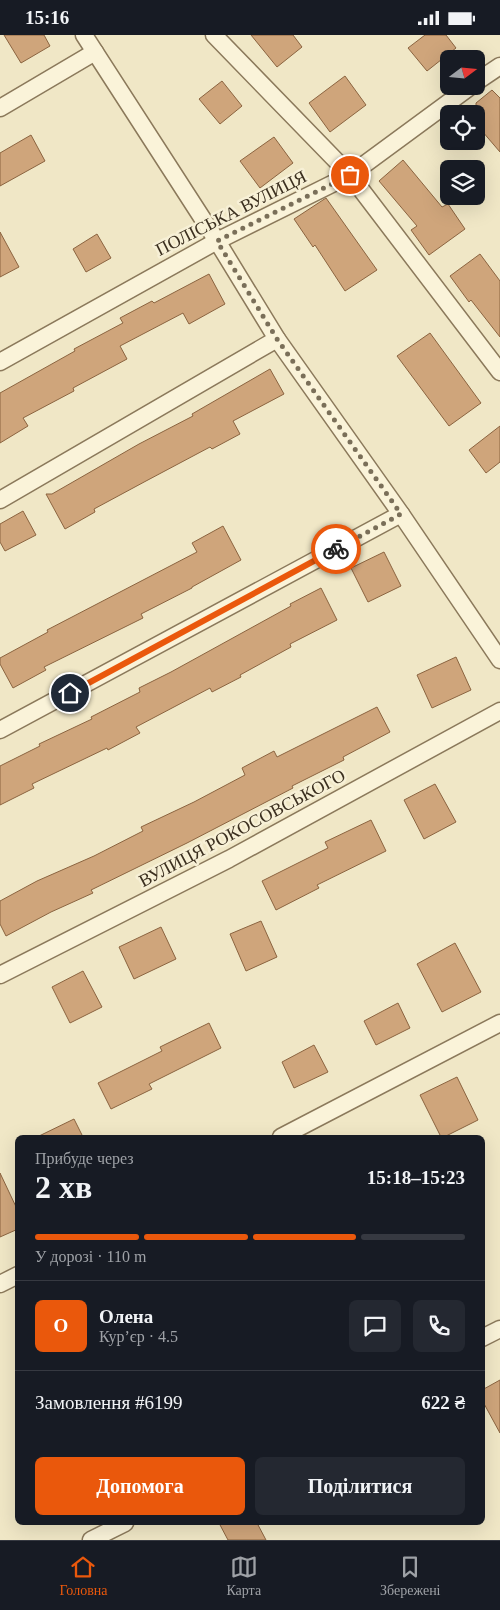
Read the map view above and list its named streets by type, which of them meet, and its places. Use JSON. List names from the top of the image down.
{
  "streets": {
    "street": ["ПОЛІСЬКА ВУЛИЦЯ", "ВУЛИЦЯ РОКОСОВСЬКОГО"]
  },
  "north": "right",
  "page": {
    "status": "15:16",
    "heading": ["2 хв", "Прибуде через", "15:18–15:23"],
    "panel": [
      "Олена",
      "Кур’єр · 4.5",
      "Замовлення #6199",
      "622 ₴"
    ],
    "bar": "У дорозі · 110 m",
    "round": "О",
    "buttons": ["Допомога", "Поділитися"],
    "tabs": ["Головна", "Карта", "Збережені"]
  }
}
